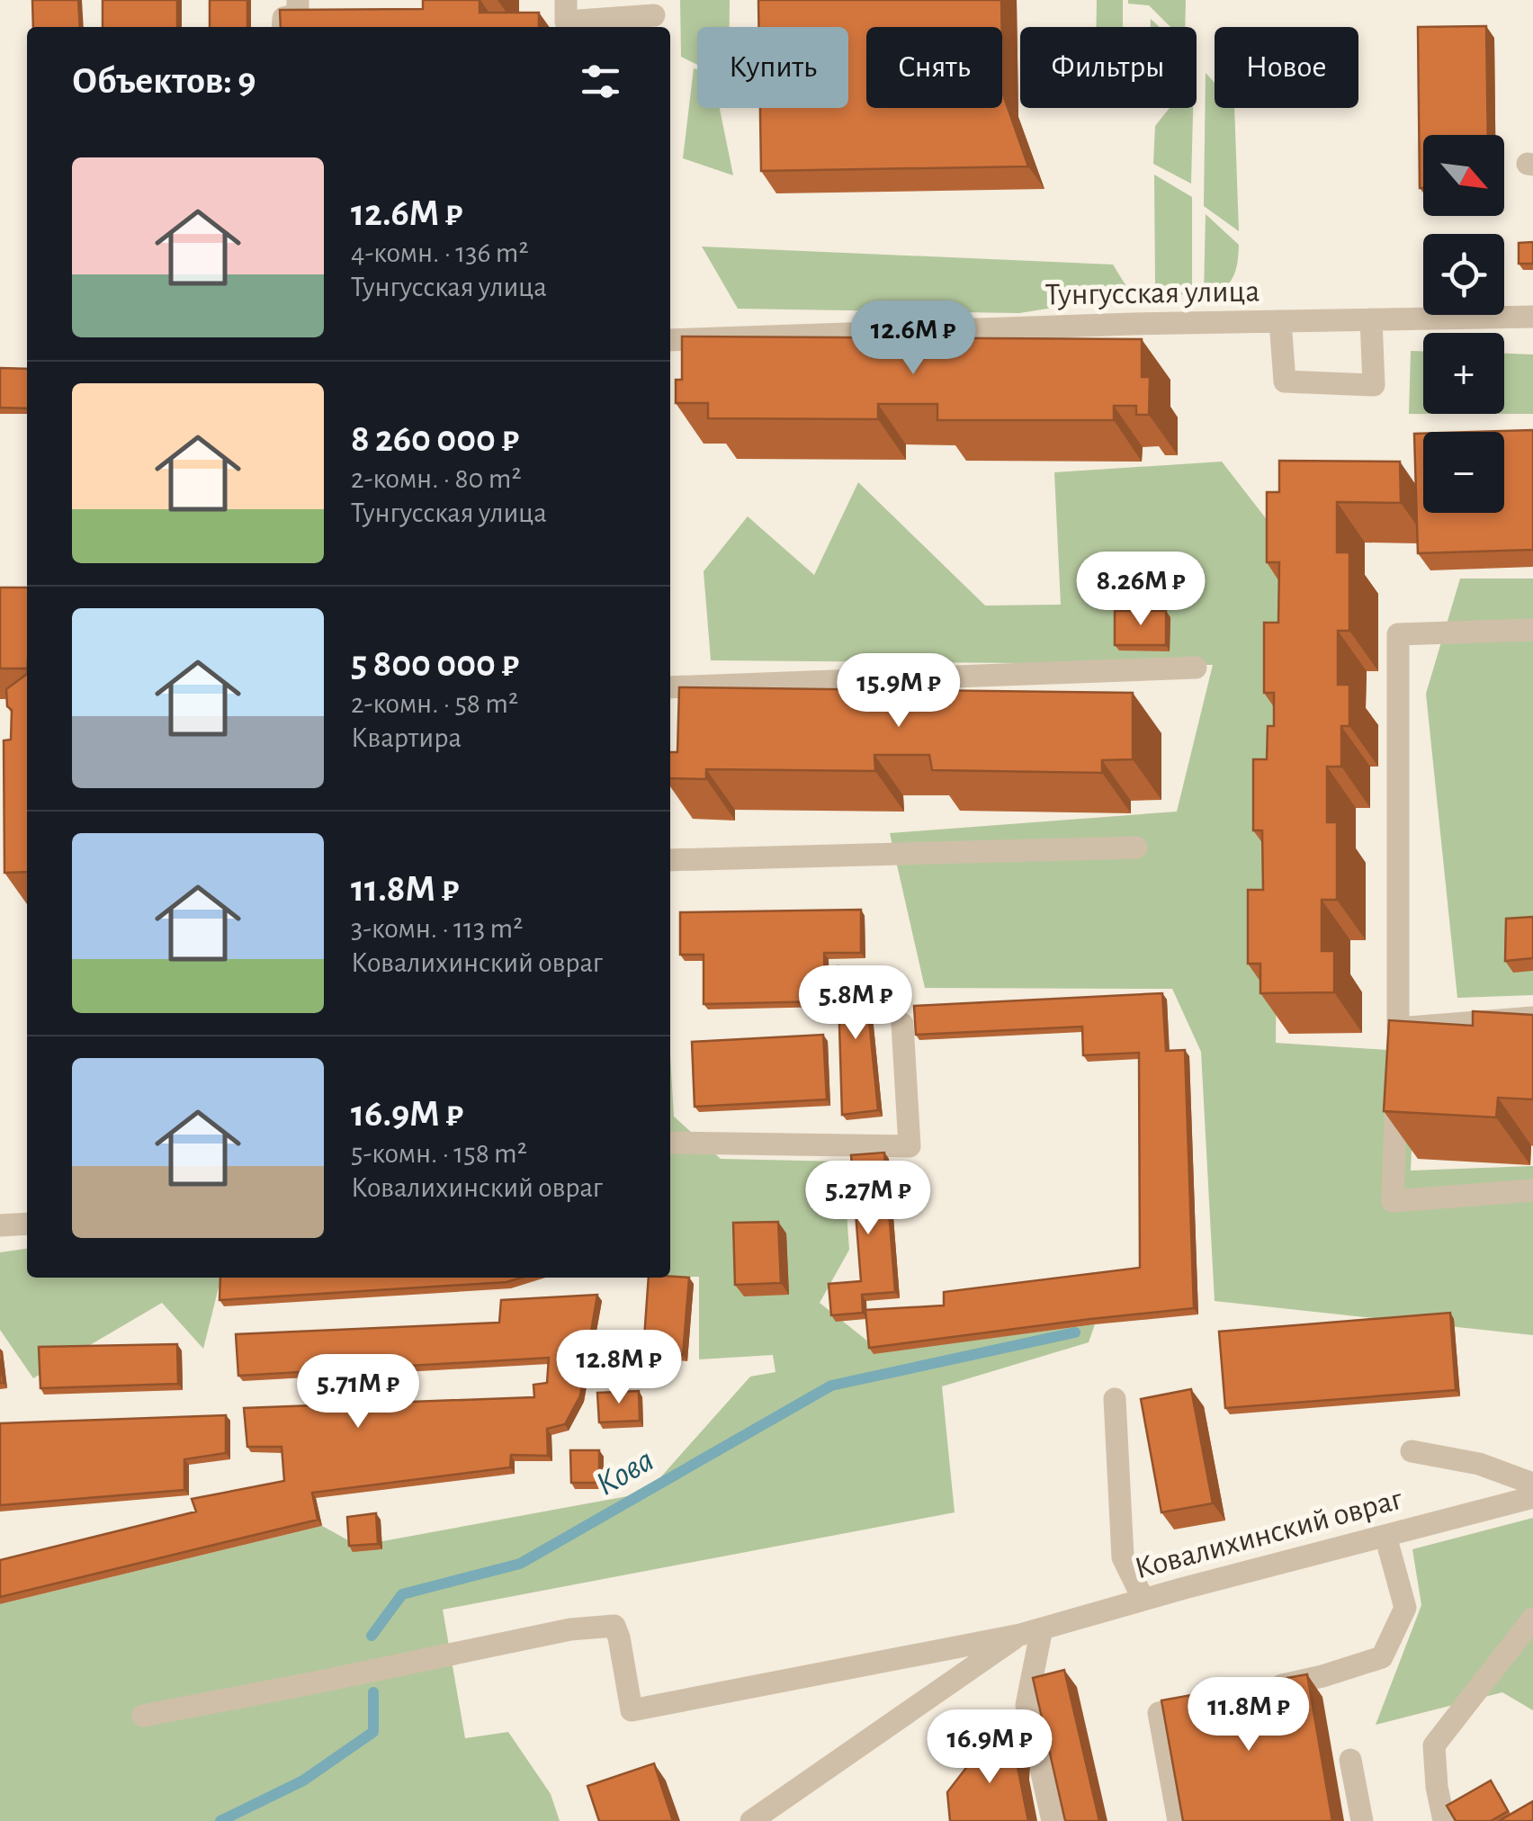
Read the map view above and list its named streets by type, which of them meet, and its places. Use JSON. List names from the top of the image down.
{
  "streets": {
    "street": ["Тунгусская улица", "Ковалихинский овраг"]
  },
  "water": ["Кова"],
  "north": "bottom right",
  "page": {
    "chip": [
      "Купить",
      "Снять",
      "Фильтры",
      "Новое"
    ],
    "heading": "Объектов: 9",
    "map_buttons": ["+", "−"],
    "list": [
      {
        "name": "12.6M ₽",
        "note": "4-комн. · 136 m² · Тунгусская улица"
      },
      {
        "name": "8 260 000 ₽",
        "note": "2-комн. · 80 m² · Тунгусская улица"
      },
      {
        "name": "5 800 000 ₽",
        "note": "2-комн. · 58 m² · Квартира"
      },
      {
        "name": "11.8M ₽",
        "note": "3-комн. · 113 m² · Ковалихинский овраг"
      },
      {
        "name": "16.9M ₽",
        "note": "5-комн. · 158 m² · Ковалихинский овраг"
      }
    ],
    "price": [
      "12.6M ₽",
      "8.26M ₽",
      "15.9M ₽",
      "5.8M ₽",
      "5.27M ₽",
      "12.8M ₽",
      "5.71M ₽",
      "11.8M ₽",
      "16.9M ₽"
    ]
  }
}
